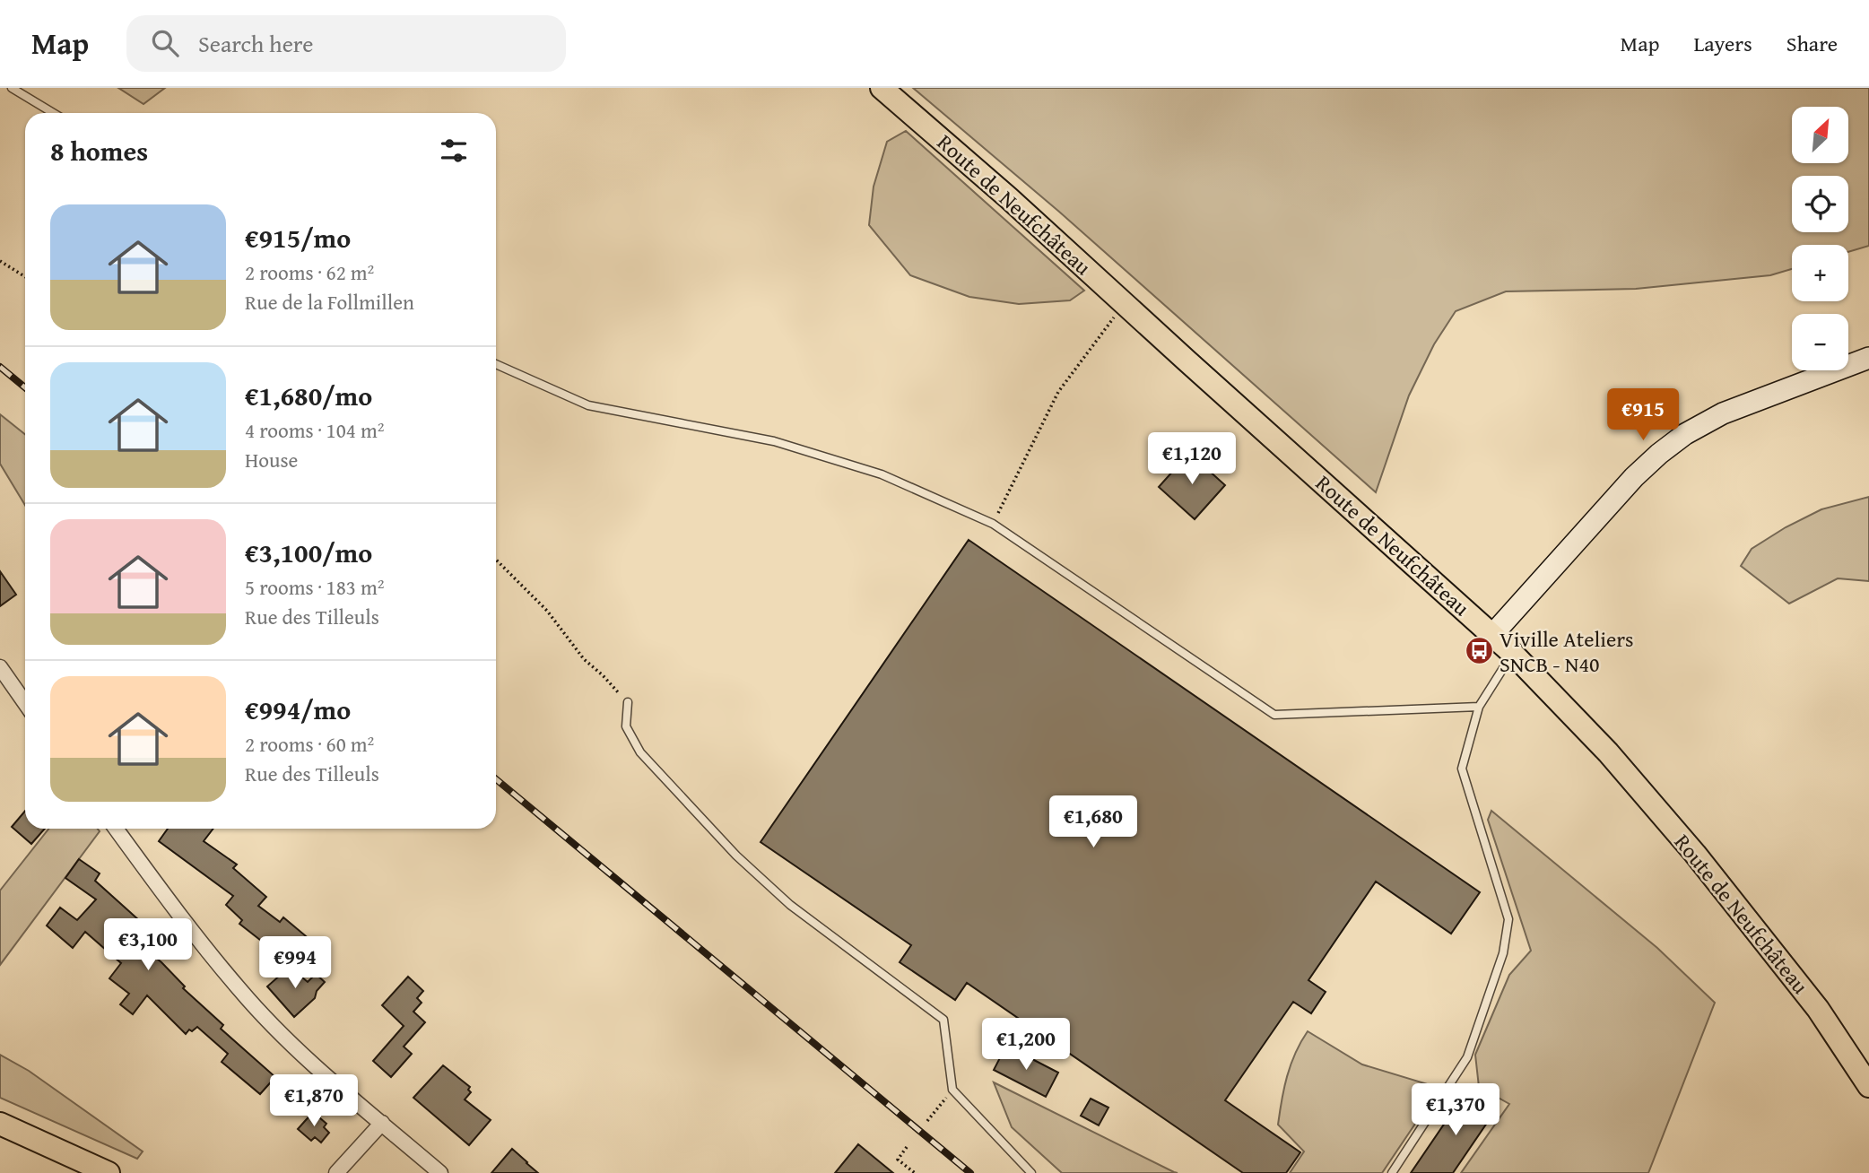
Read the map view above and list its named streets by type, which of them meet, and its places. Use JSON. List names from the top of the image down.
{
  "streets": {
    "main road": ["Route de Neufchâteau"]
  },
  "places": {
    "bus stop": ["Viville Ateliers SNCB - N40"]
  },
  "north": "top right",
  "page": {
    "header": "Map",
    "search": "Search here",
    "nav": ["Map", "Layers", "Share"],
    "map_buttons": ["+", "−"],
    "heading": "8 homes",
    "list": [
      {
        "name": "€915/mo",
        "note": "2 rooms · 62 m² · Rue de la Follmillen"
      },
      {
        "name": "€1,680/mo",
        "note": "4 rooms · 104 m² · House"
      },
      {
        "name": "€3,100/mo",
        "note": "5 rooms · 183 m² · Rue des Tilleuls"
      },
      {
        "name": "€994/mo",
        "note": "2 rooms · 60 m² · Rue des Tilleuls"
      }
    ],
    "price": [
      "€915",
      "€1,120",
      "€1,680",
      "€3,100",
      "€994",
      "€1,200",
      "€1,870",
      "€1,370"
    ]
  }
}
